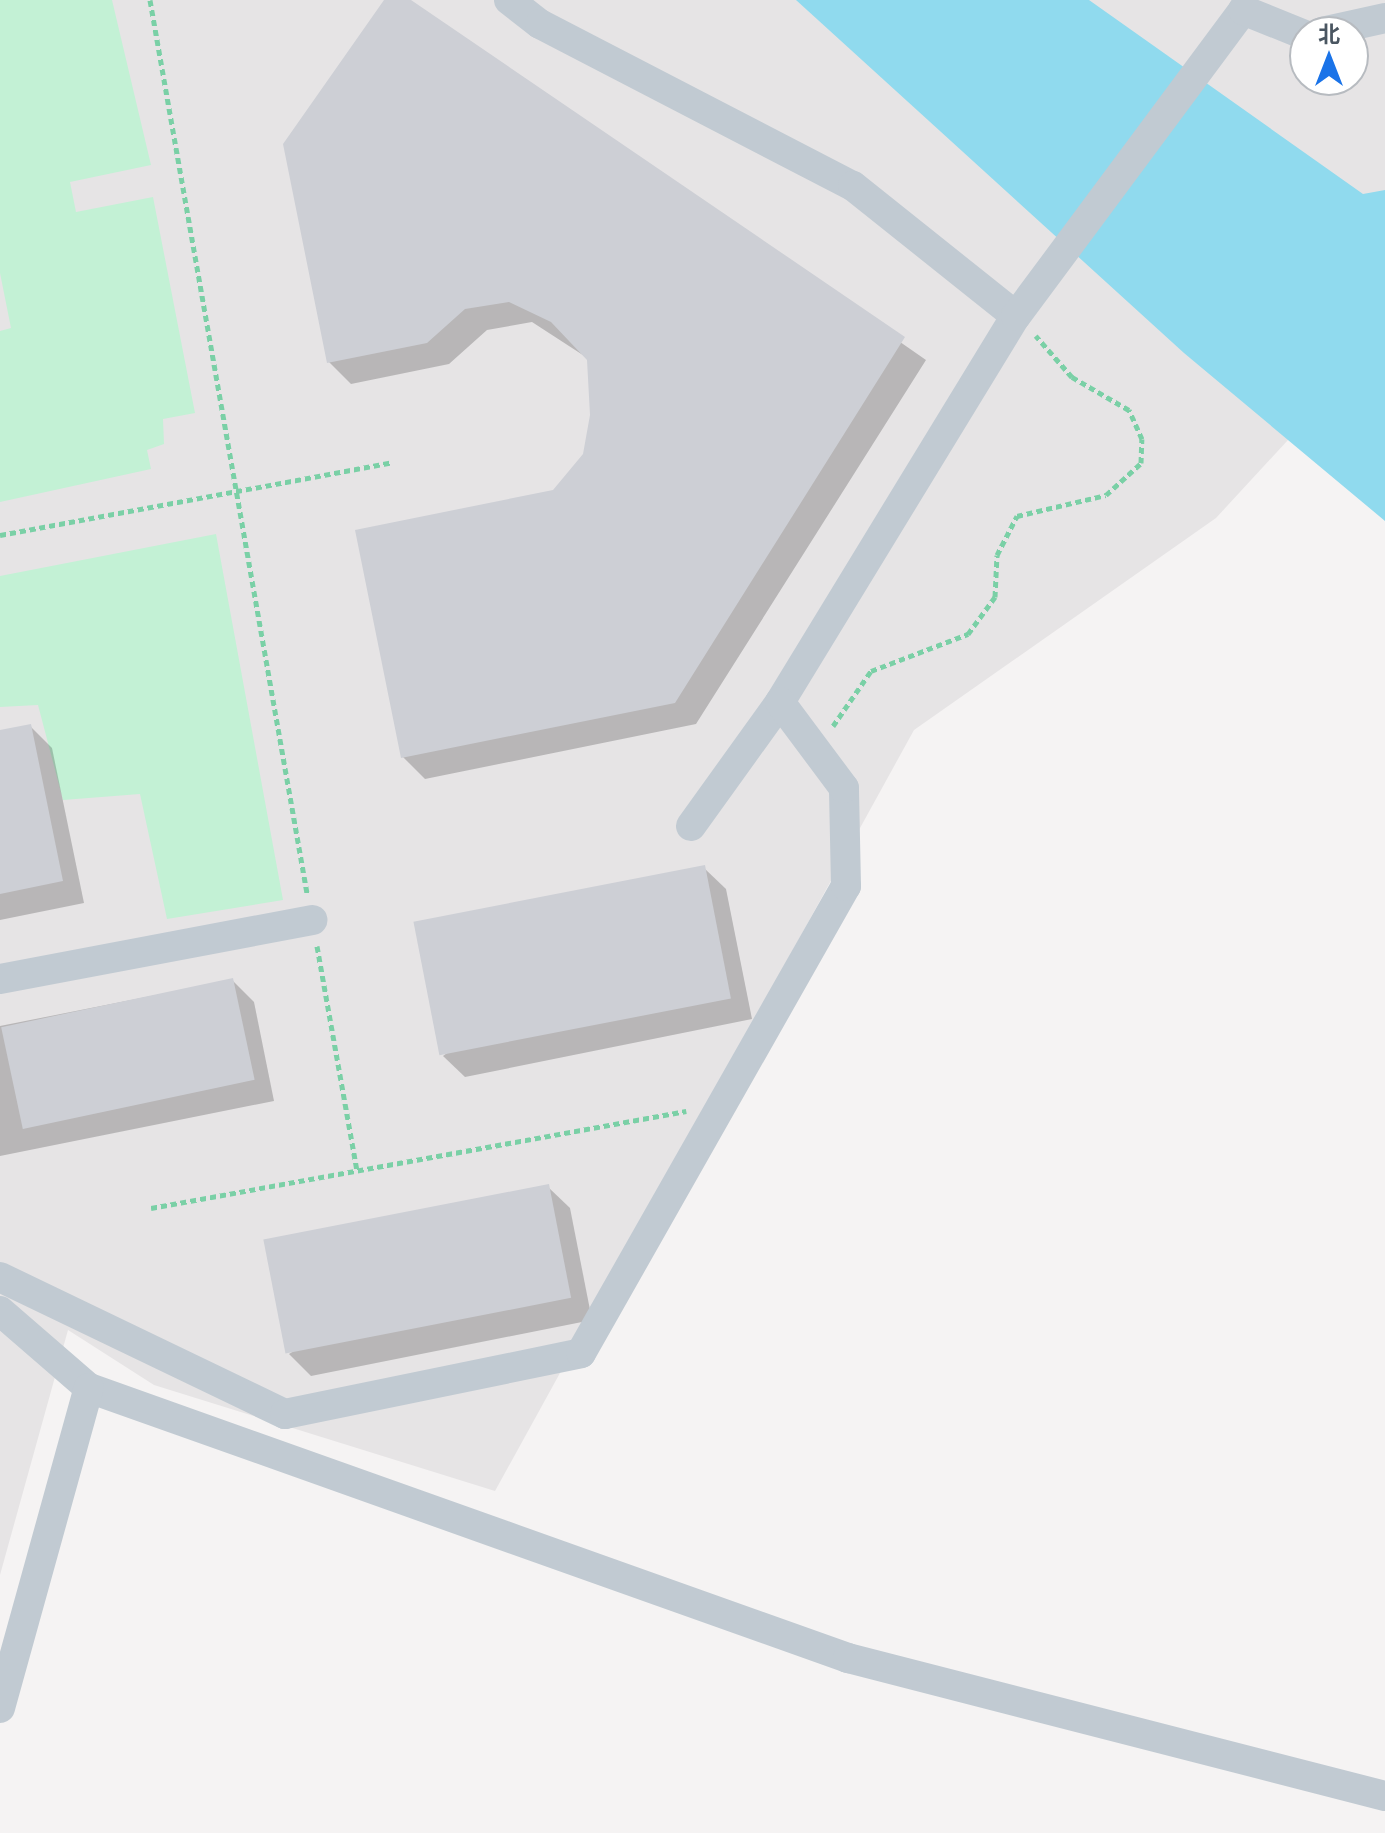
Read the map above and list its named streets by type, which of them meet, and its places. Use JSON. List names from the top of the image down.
{
  "north": "top"
}
